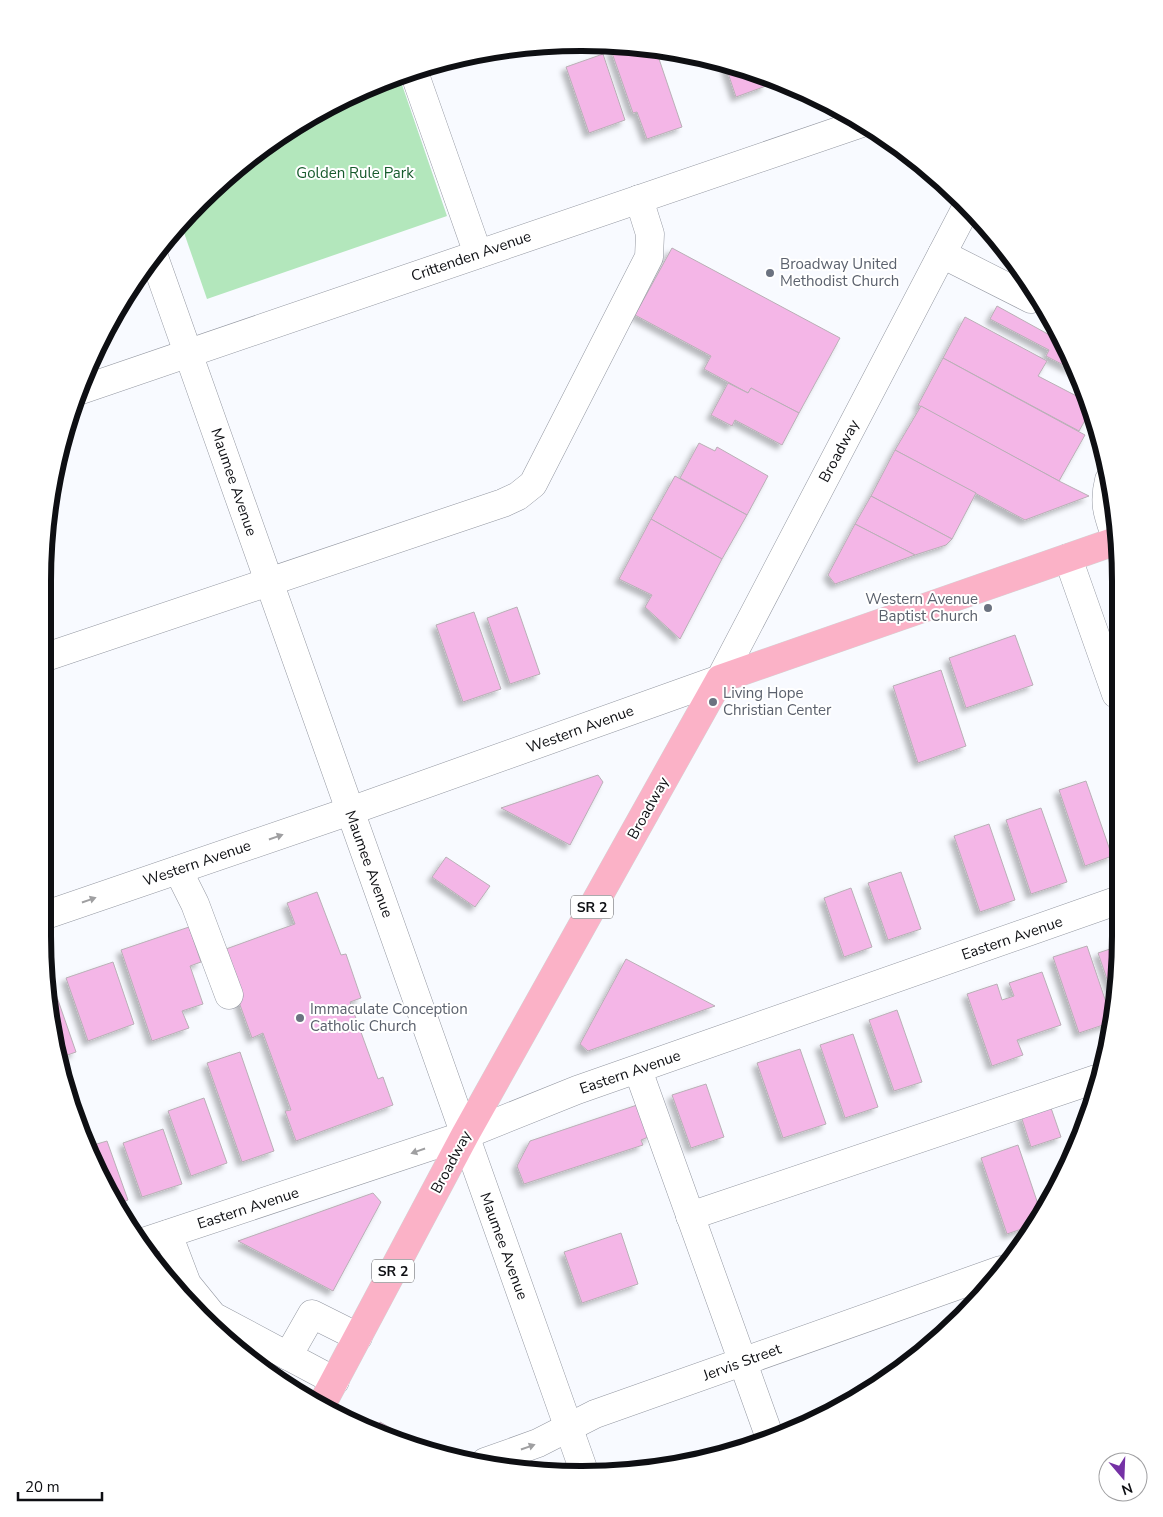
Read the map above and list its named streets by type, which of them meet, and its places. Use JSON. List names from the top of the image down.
{
  "streets": {
    "main road": ["Broadway", "Western Avenue", "SR 2"],
    "street": [
      "Crittenden Avenue",
      "Maumee Avenue",
      "Eastern Avenue",
      "Jervis Street"
    ]
  },
  "crossings": [
    ["Crittenden Avenue", "Maumee Avenue"],
    ["Broadway", "Maumee Avenue"],
    ["Broadway", "Western Avenue"],
    ["Broadway", "Eastern Avenue"],
    ["Maumee Avenue", "Western Avenue"],
    ["Maumee Avenue", "Eastern Avenue"],
    ["Maumee Avenue", "Jervis Street"]
  ],
  "parks": ["Golden Rule Park"],
  "places": [
    "Broadway United Methodist Church",
    "Western Avenue Baptist Church",
    "Living Hope Christian Center",
    "Immaculate Conception Catholic Church"
  ],
  "scale_bar": "20 m",
  "north": "bottom"
}
